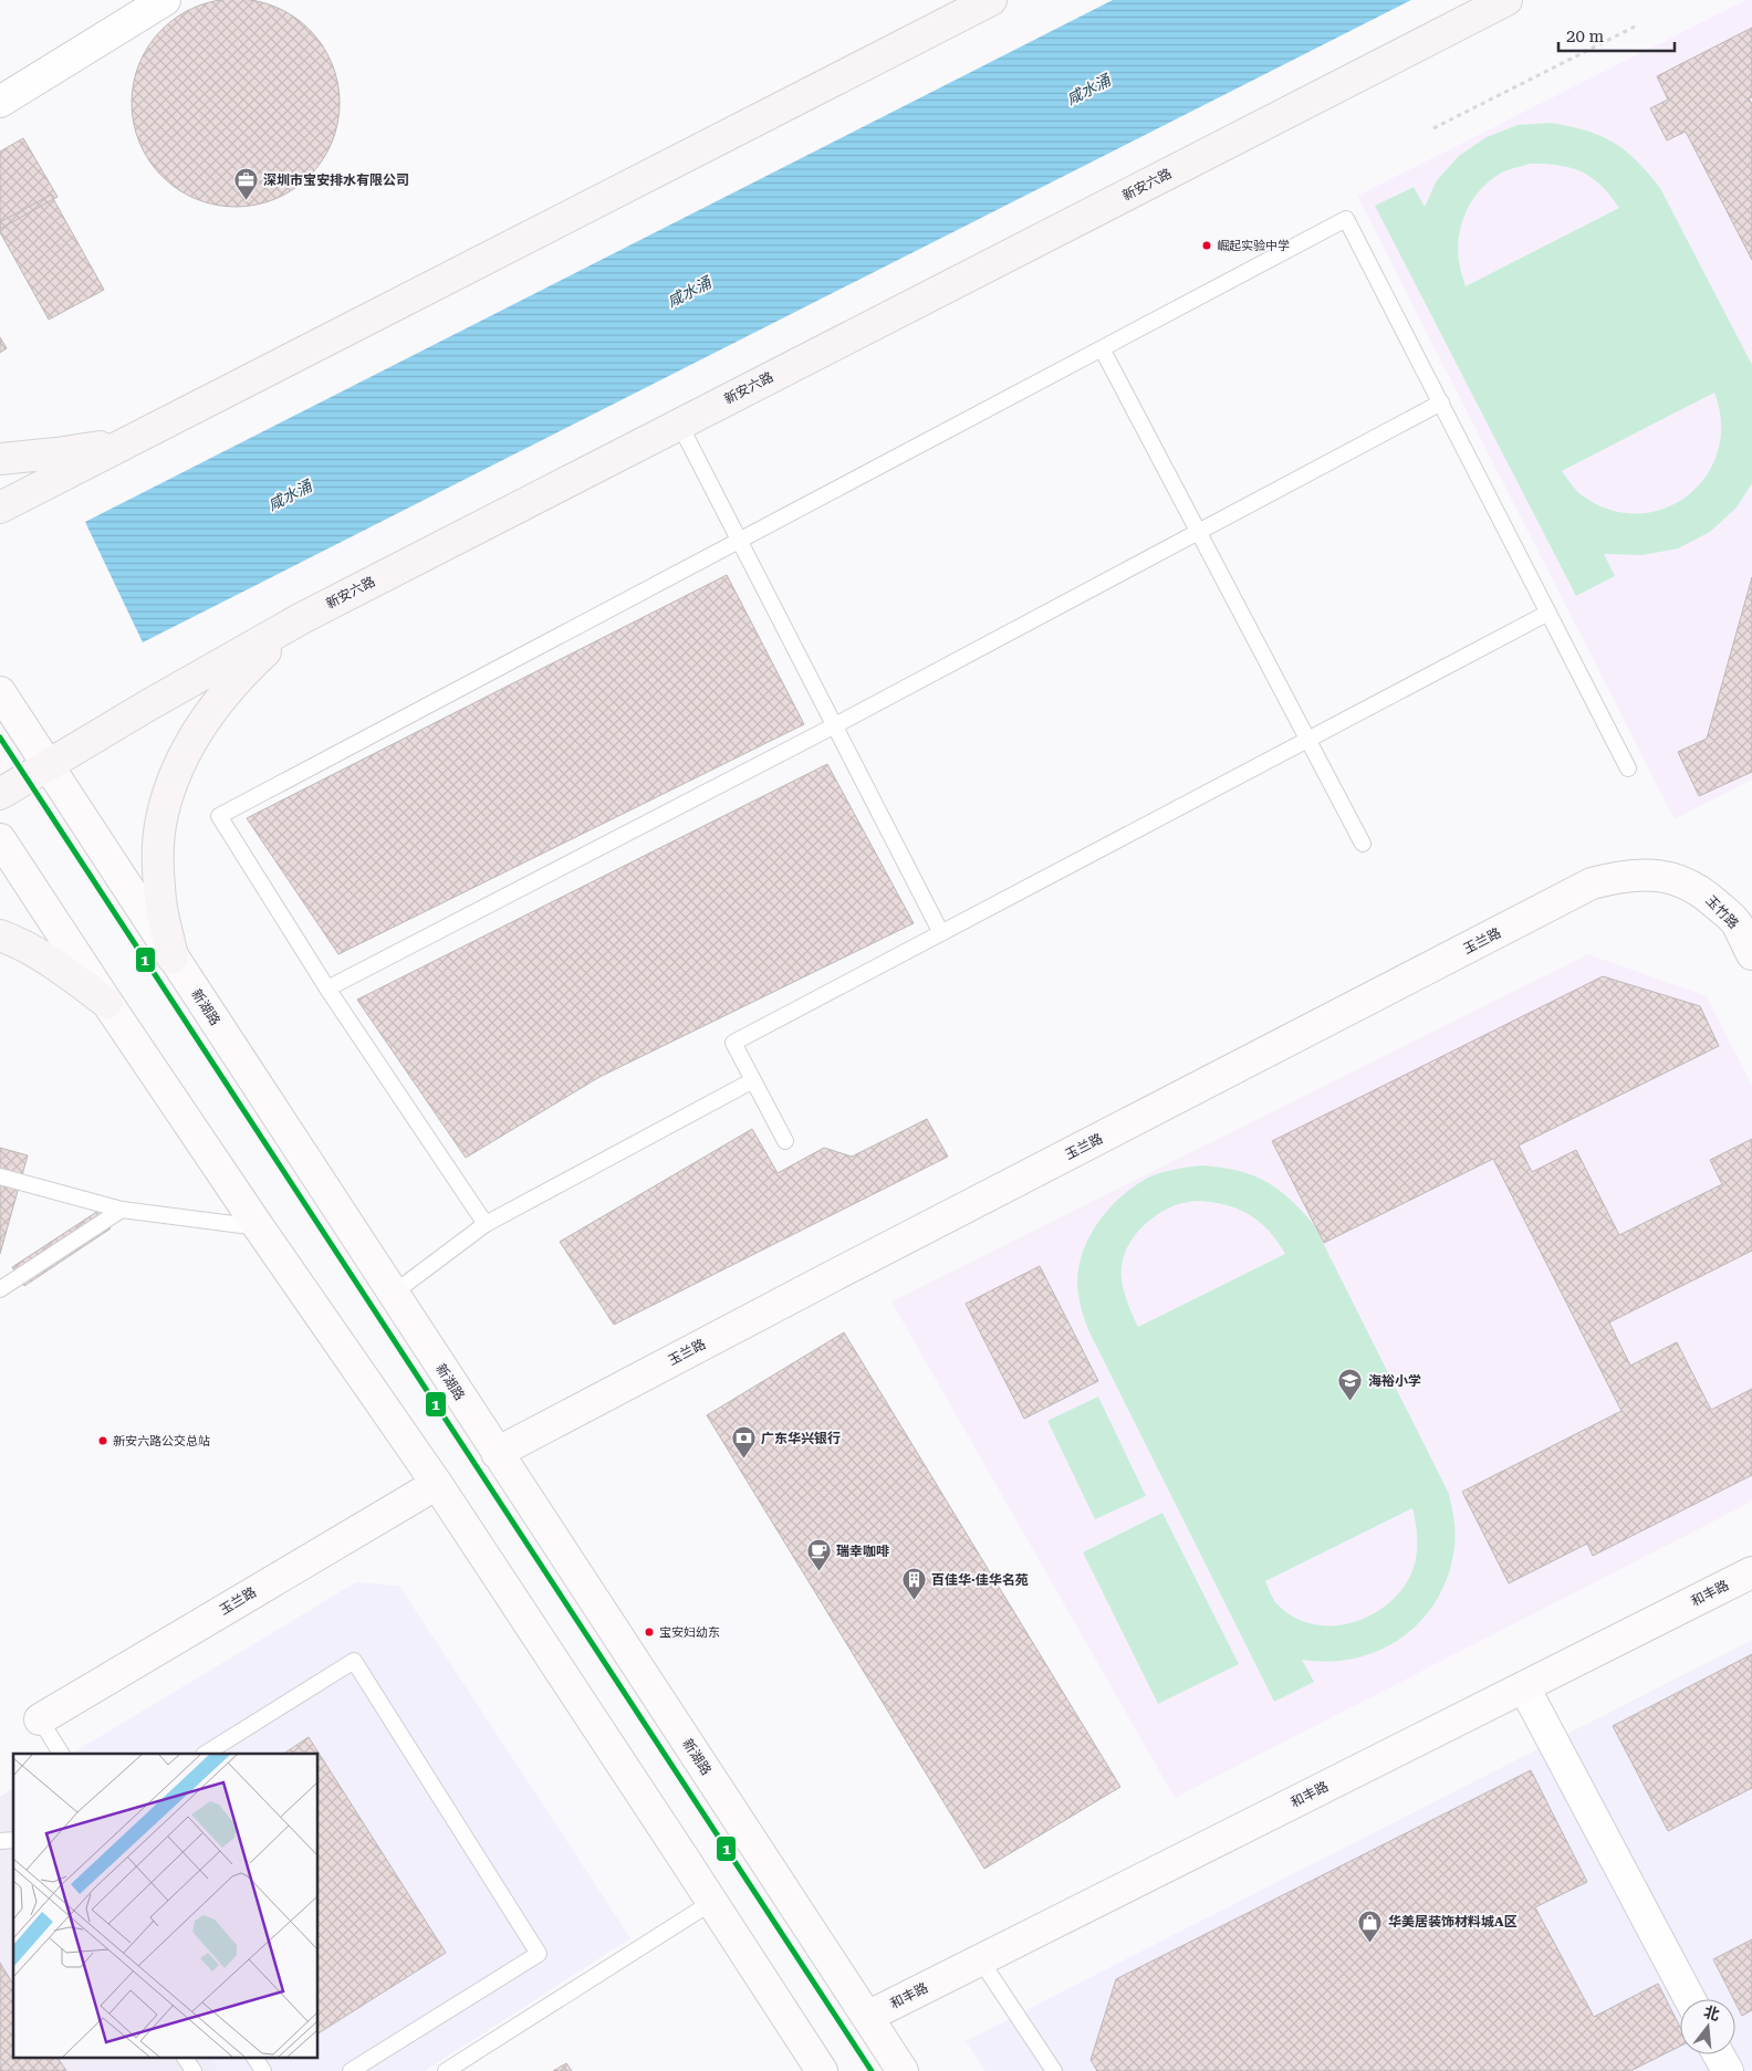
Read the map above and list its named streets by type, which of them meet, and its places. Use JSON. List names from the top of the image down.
{
  "streets": {
    "main road": [
      "新安六路",
      "玉竹路",
      "玉兰路",
      "新湖路",
      "和丰路"
    ]
  },
  "crossings": [
    ["新安六路", "新湖路"],
    ["玉竹路", "玉兰路"],
    ["玉兰路", "新湖路"],
    ["新湖路", "和丰路"]
  ],
  "water": ["咸水涌"],
  "places": {
    "office": ["深圳市宝安排水有限公司"],
    "other": ["崛起实验中学", "新安六路公交总站", "宝安妇幼东"],
    "school or university": ["海裕小学"],
    "bank": ["广东华兴银行"],
    "cafe": ["瑞幸咖啡"],
    "building": ["百佳华·佳华名苑"],
    "shop": ["华美居装饰材料城A区"]
  },
  "lines": ["transit line 1"],
  "scale_bar": "20 m",
  "north": "top"
}
